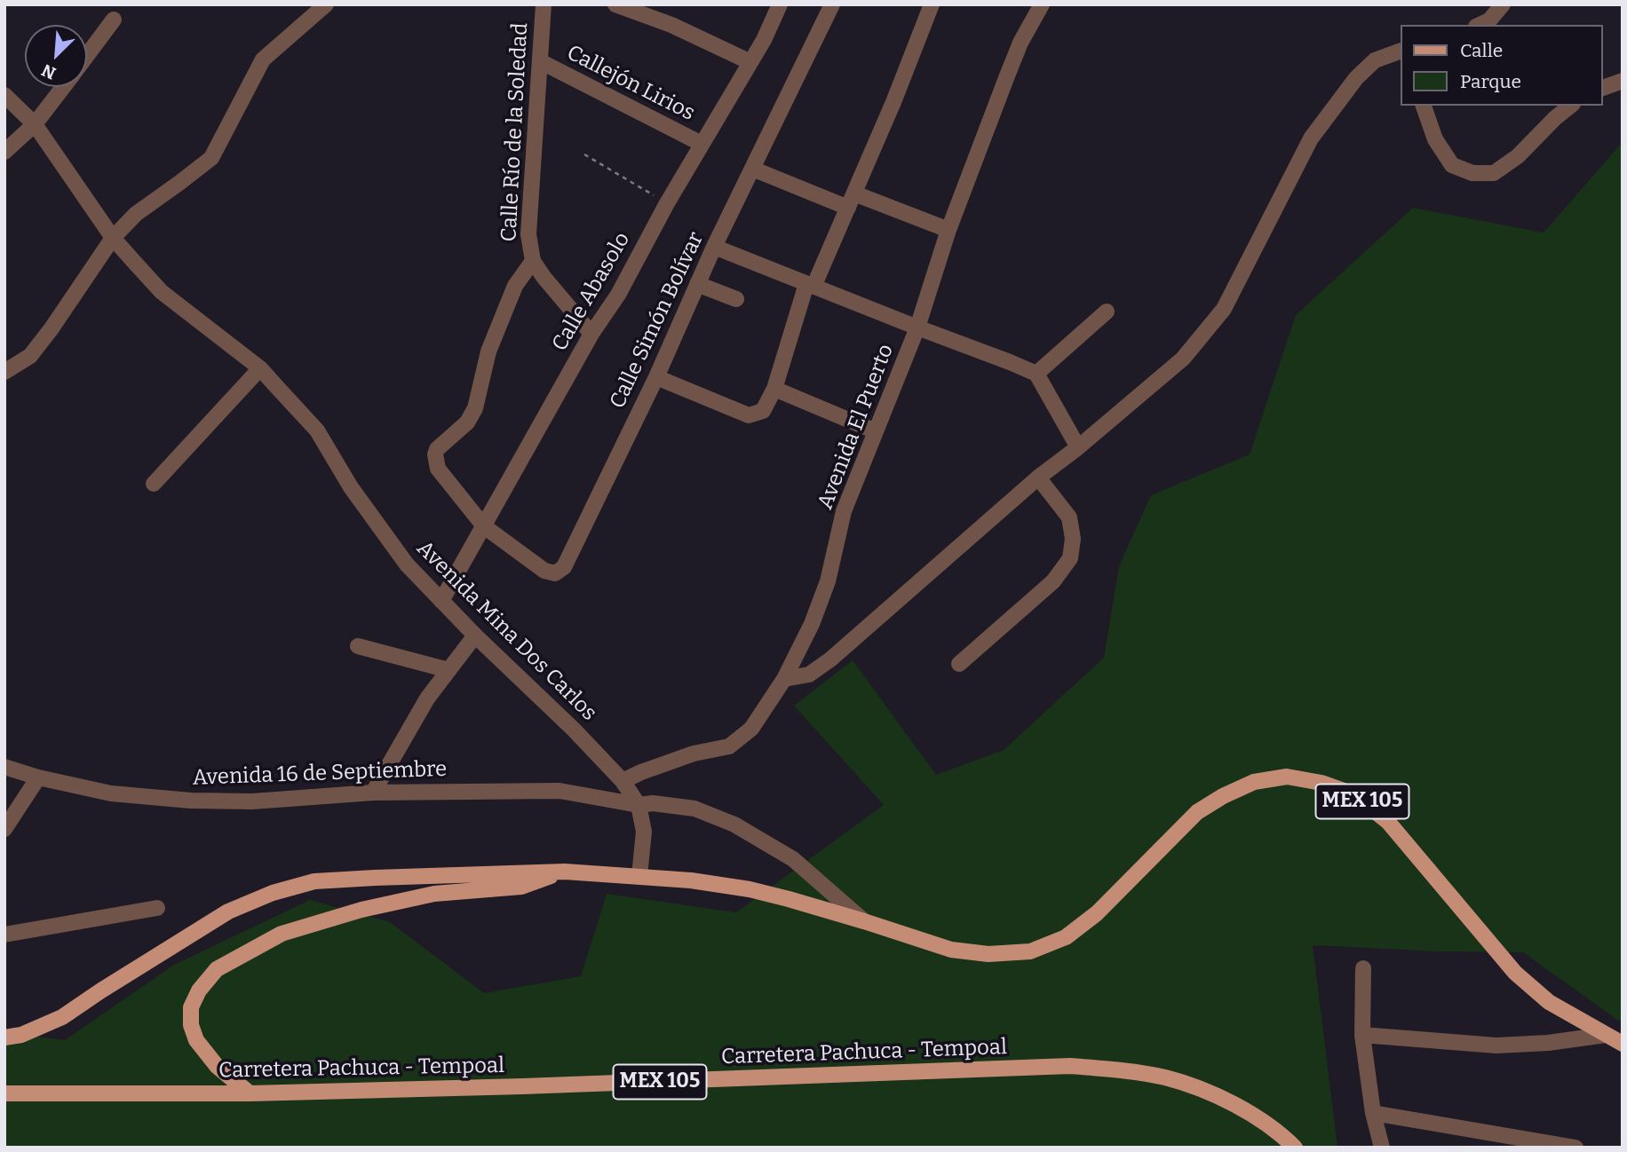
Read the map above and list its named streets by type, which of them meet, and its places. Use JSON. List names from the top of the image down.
{
  "streets": {
    "main road": ["MEX 105", "Carretera Pachuca - Tempoal"],
    "street": [
      "Callejón Lirios",
      "Calle Río de la Soledad",
      "Calle Abasolo",
      "Calle Simón Bolívar",
      "Avenida El Puerto",
      "Avenida Mina Dos Carlos",
      "Avenida 16 de Septiembre"
    ]
  },
  "crossings": [
    ["Callejón Lirios", "Calle Río de la Soledad"],
    ["Callejón Lirios", "Calle Abasolo"],
    ["Calle Abasolo", "Calle Simón Bolívar"],
    ["Calle Abasolo", "Avenida Mina Dos Carlos"],
    ["Avenida El Puerto", "Avenida Mina Dos Carlos"],
    ["Avenida Mina Dos Carlos", "Avenida 16 de Septiembre"],
    ["Avenida Mina Dos Carlos", "MEX 105"]
  ],
  "legend": ["Calle", "Parque"],
  "north": "bottom left"
}
